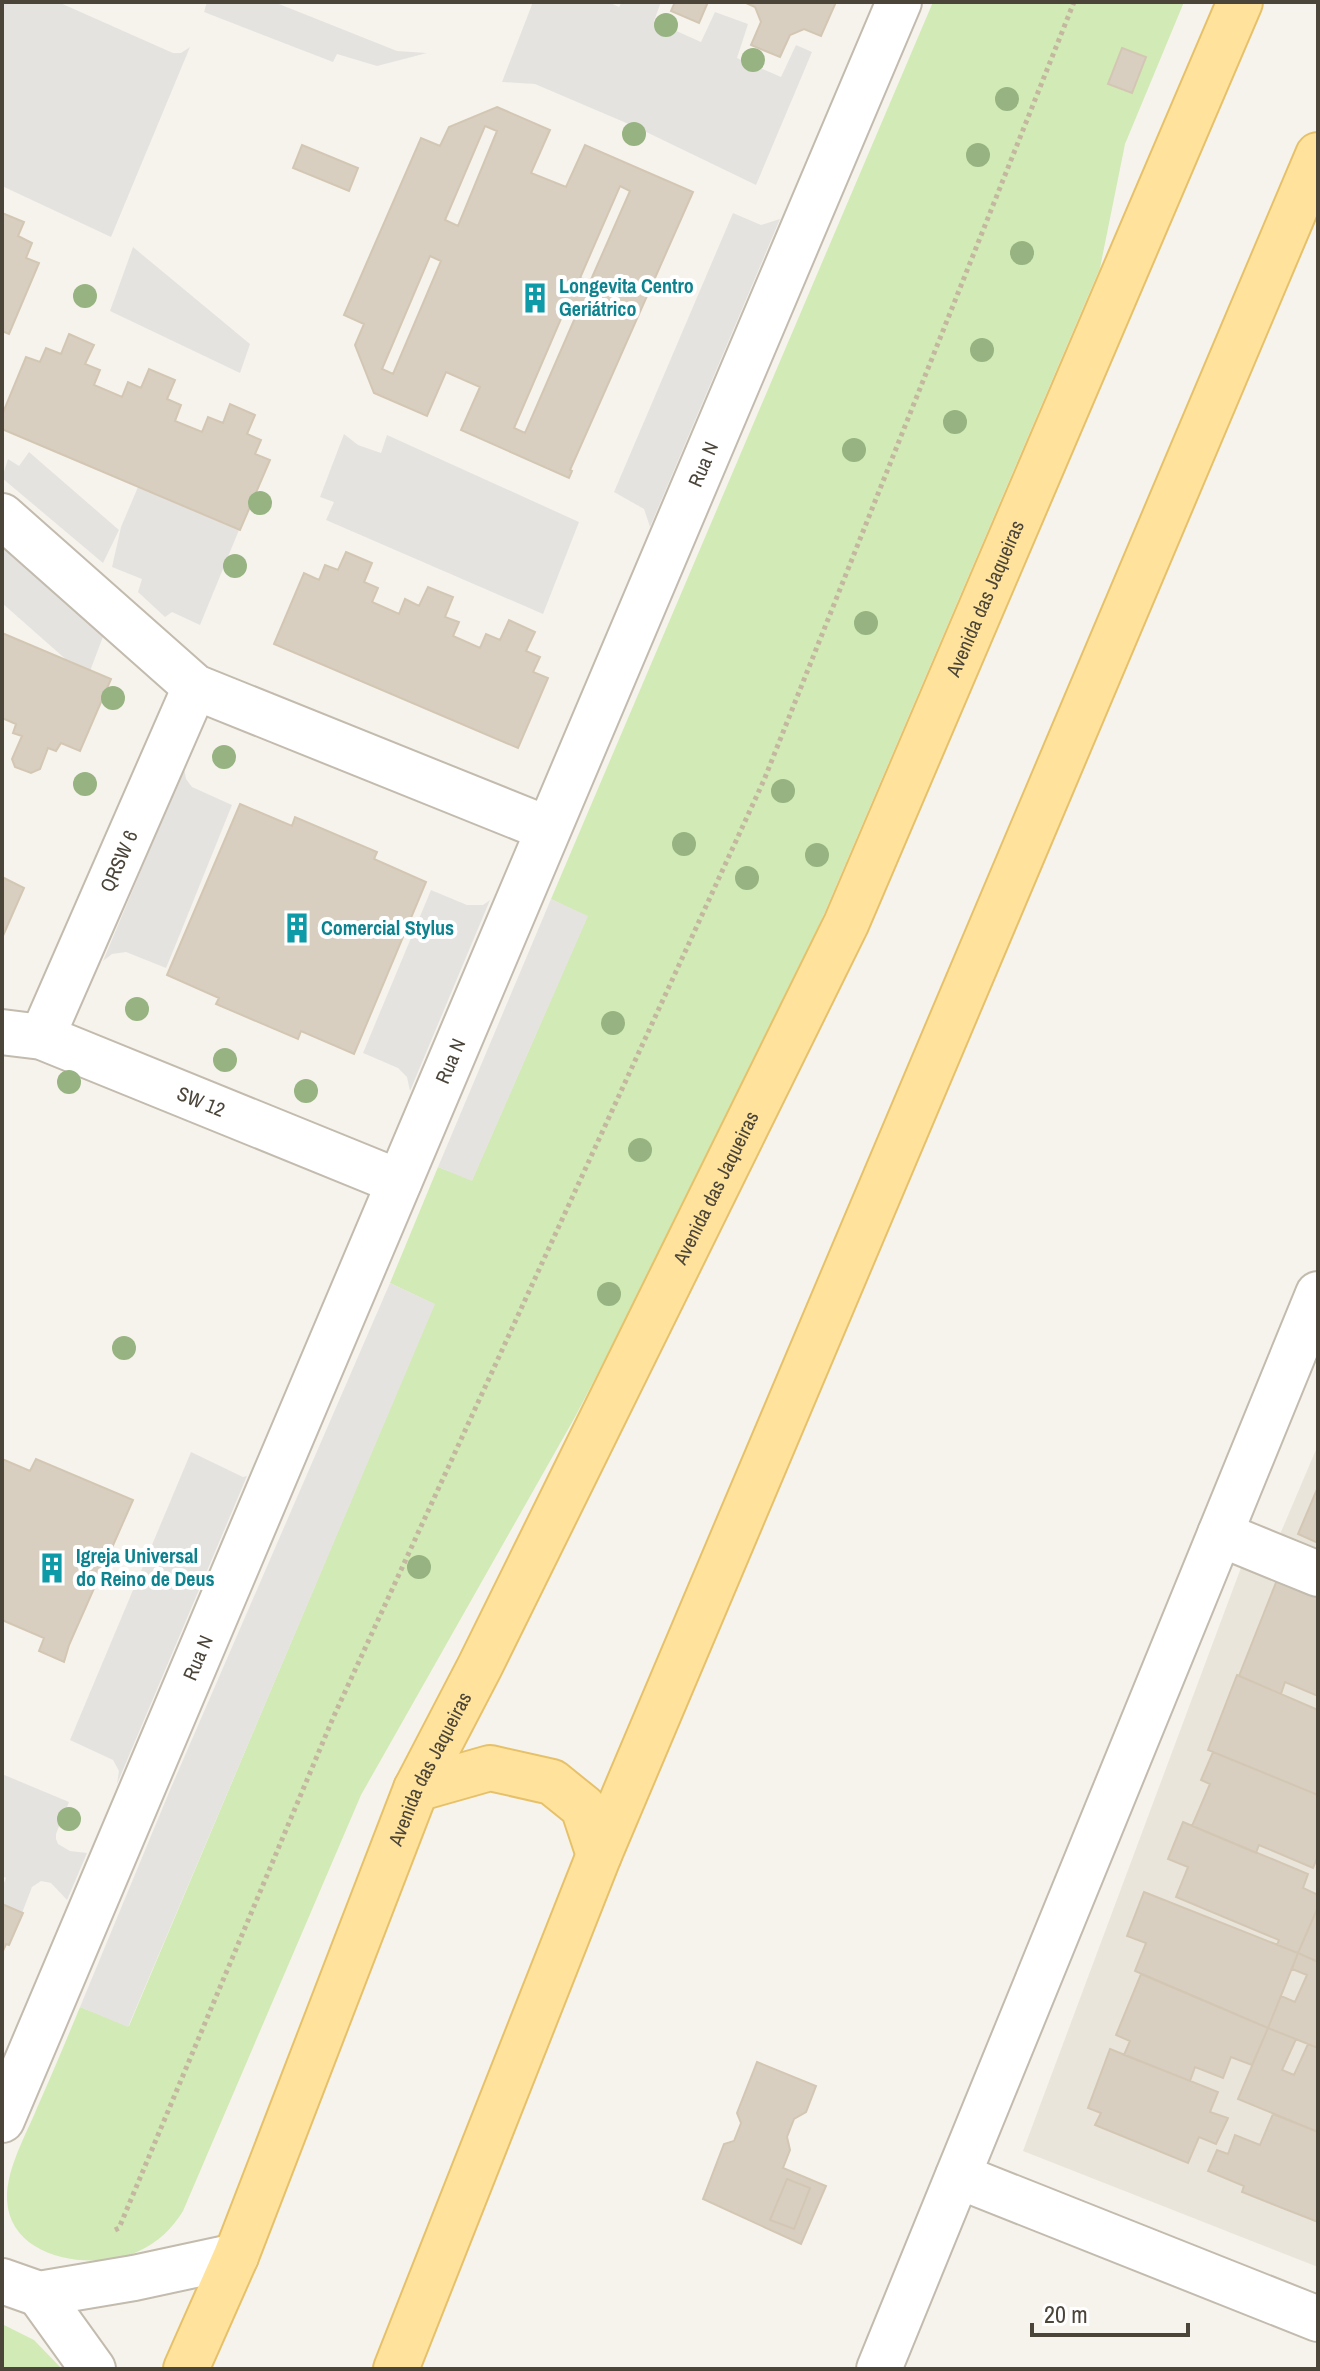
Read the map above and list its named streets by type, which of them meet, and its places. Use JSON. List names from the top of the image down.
{
  "streets": {
    "main road": ["Avenida das Jaqueiras"],
    "street": ["Rua N", "QRSW 6", "SW 12"]
  },
  "crossings": [
    ["Rua N", "SW 12"],
    ["QRSW 6", "SW 12"]
  ],
  "places": {
    "building": ["Longevita Centro Geriátrico", "Comercial Stylus", "Igreja Universal do Reino de Deus"]
  },
  "scale_bar": "20 m"
}
